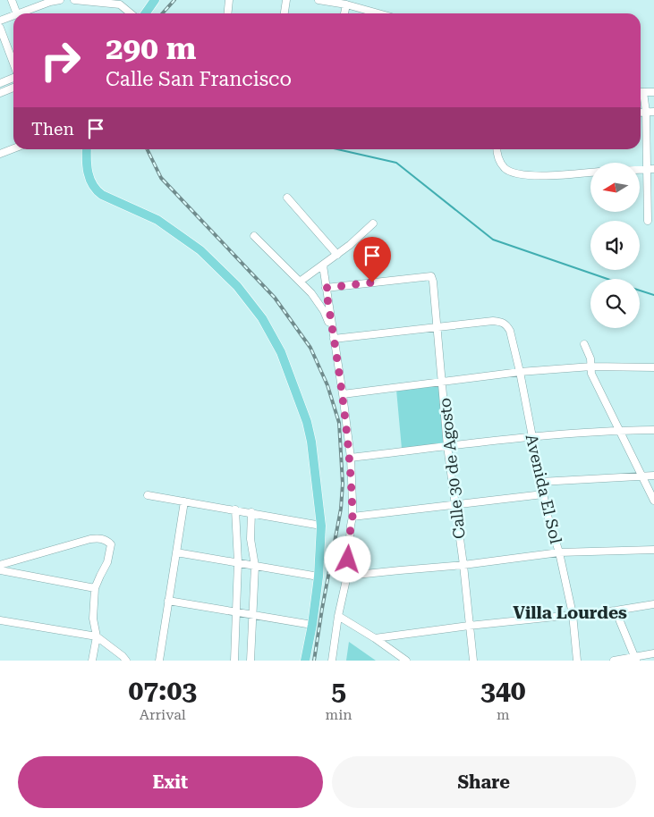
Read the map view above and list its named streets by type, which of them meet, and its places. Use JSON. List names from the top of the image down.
{
  "streets": {
    "street": ["Calle 30 de Agosto", "Avenida El Sol"]
  },
  "crossings": [
    ["Calle 30 de Agosto", "Avenida El Sol"]
  ],
  "districts": ["Villa Lourdes"],
  "north": "left",
  "page": {
    "turn": ["290 m", "Calle San Francisco"],
    "then": "Then",
    "eta": [
      "07:03",
      "Arrival",
      "5",
      "min",
      "340",
      "m"
    ],
    "buttons": ["Exit", "Share"]
  }
}
